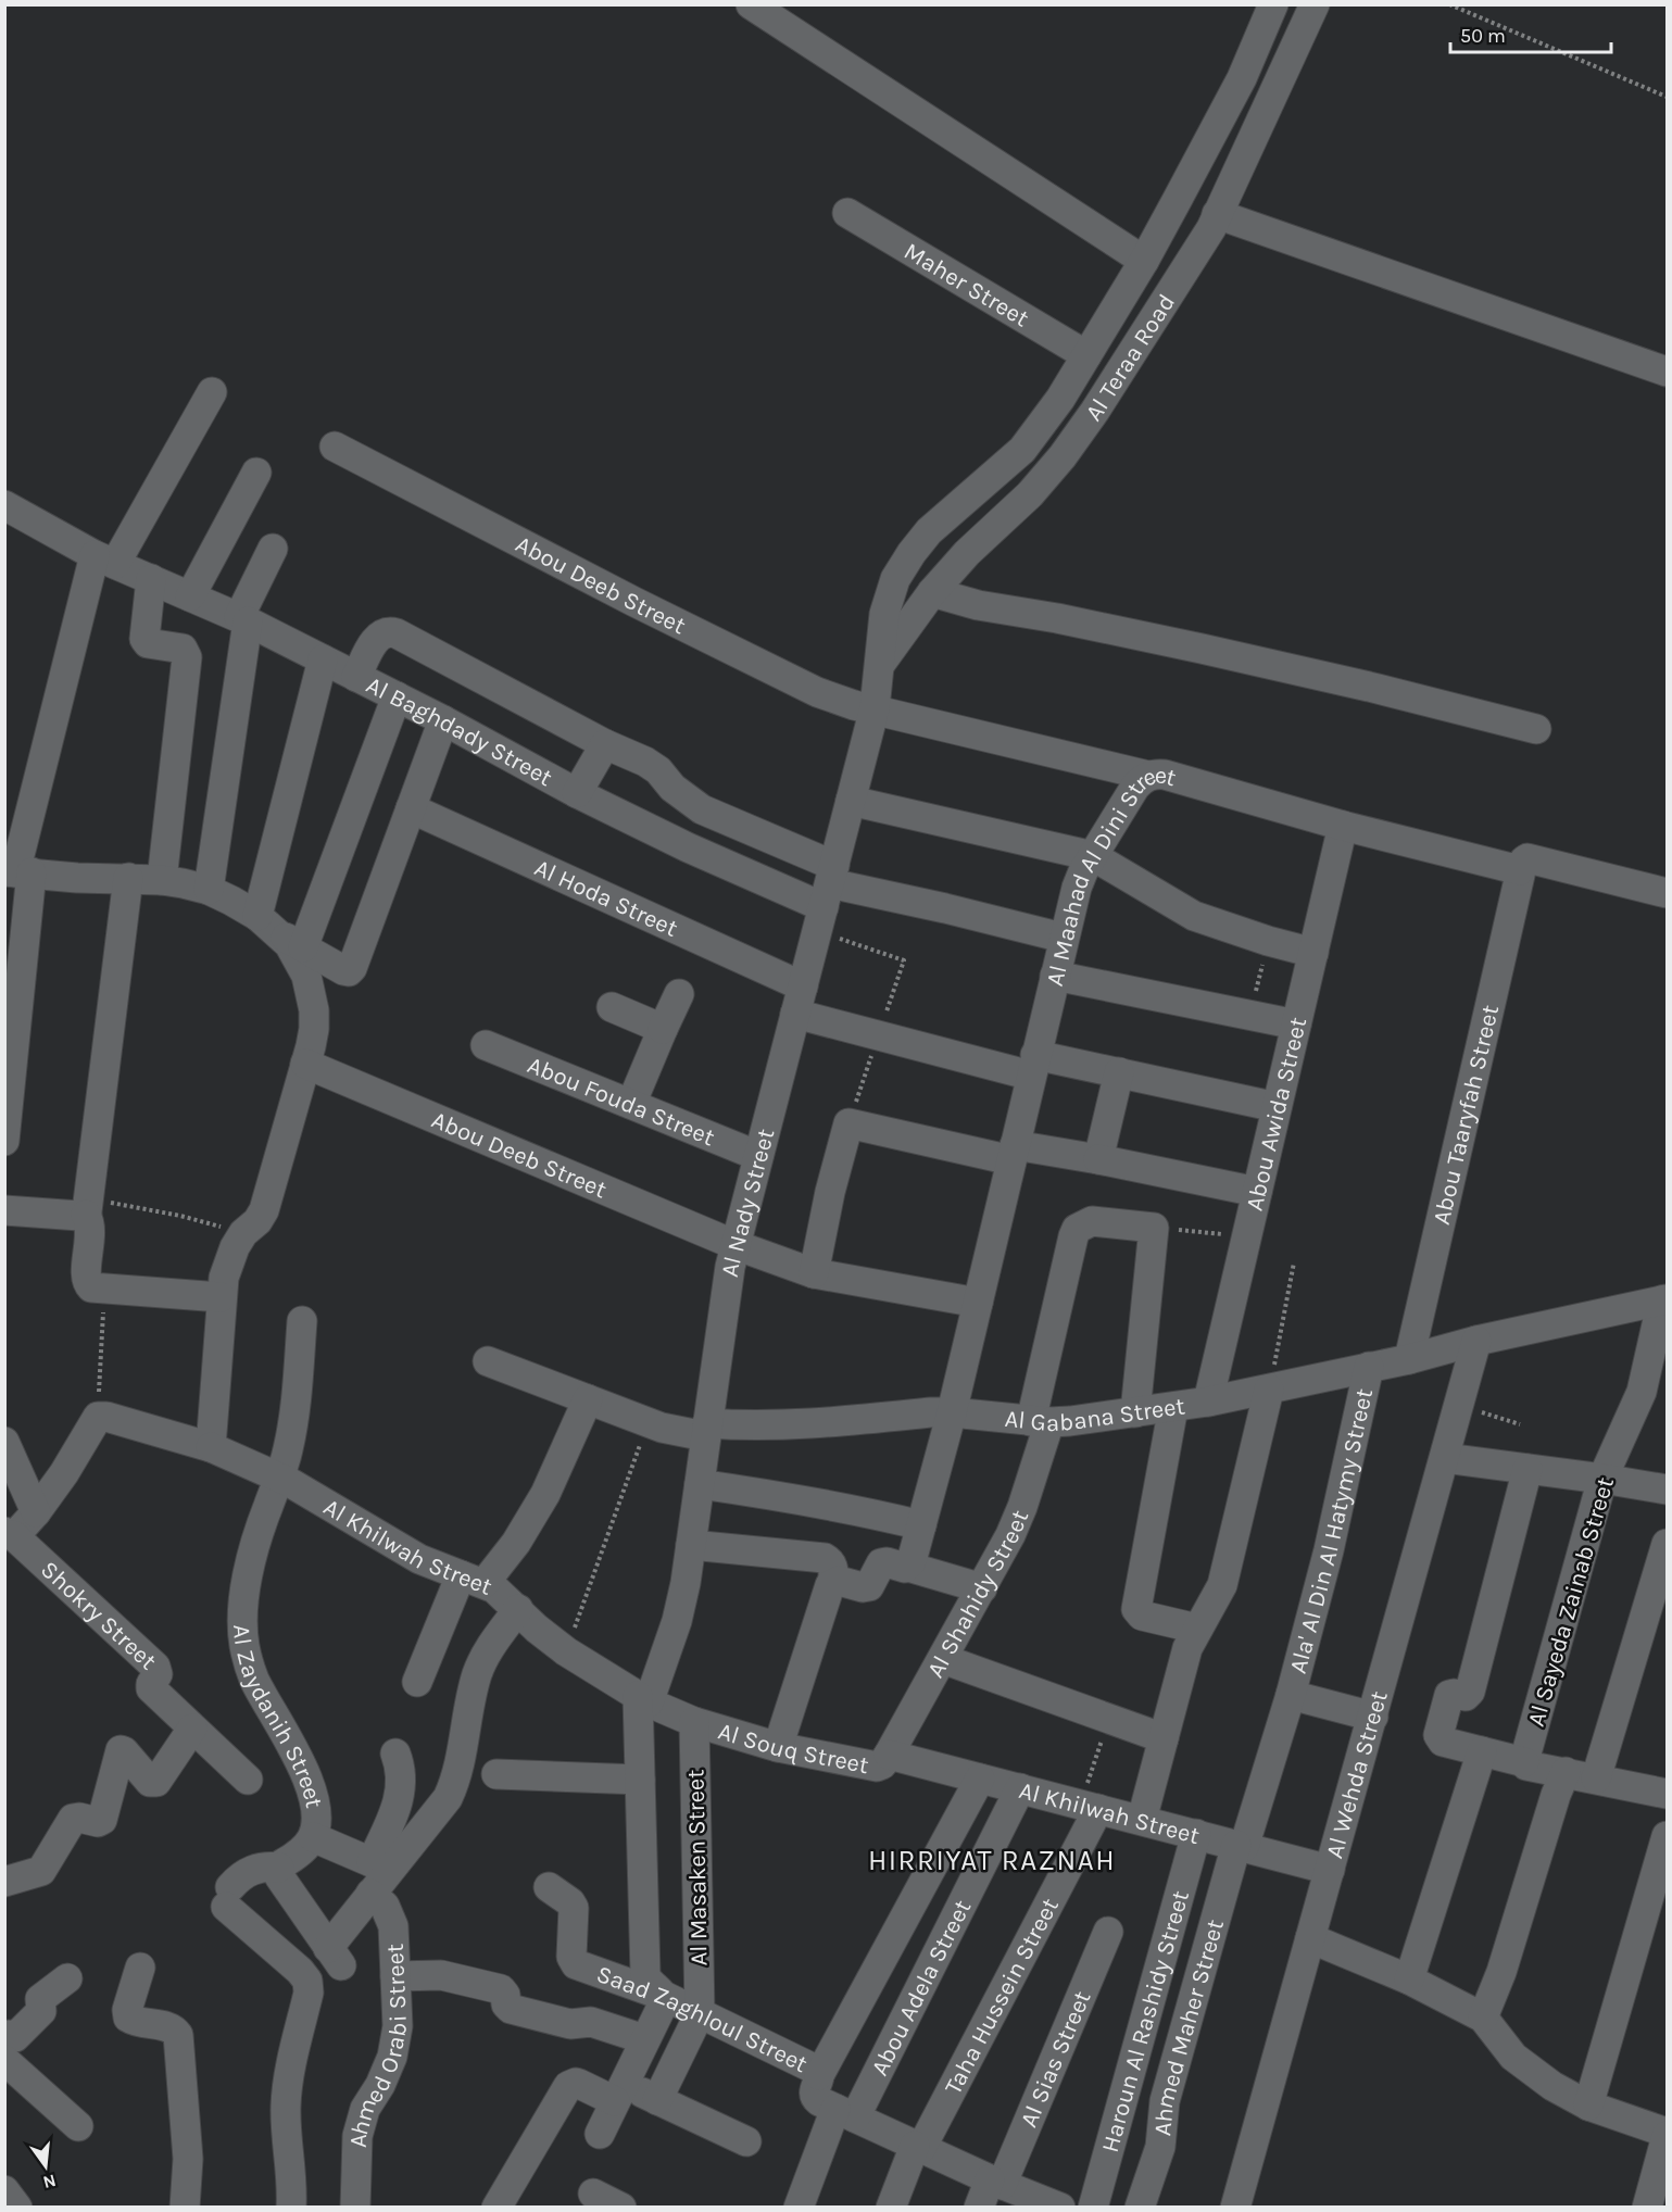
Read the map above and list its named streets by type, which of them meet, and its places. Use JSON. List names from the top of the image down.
{
  "streets": {
    "street": [
      "Maher Street",
      "Al Teraa Road",
      "Abou Deeb Street",
      "Al Baghdady Street",
      "Al Maahad Al Dini Street",
      "Al Hoda Street",
      "Abou Fouda Street",
      "Abou Awida Street",
      "Abou Taaryfah Street",
      "Al Nady Street",
      "Al Gabana Street",
      "Ala' Al Din Al Hatymy Street",
      "Al Khilwah Street",
      "Al Shahidy Street",
      "Al Sayeda Zainab Street",
      "Shokry Street",
      "Al Zaydanih Street",
      "Al Souq Street",
      "Al Wehda Street",
      "Al Masaken Street",
      "Abou Adela Street",
      "Taha Hussein Street",
      "Saad Zaghloul Street",
      "Haroun Al Rashidy Street",
      "Ahmed Maher Street",
      "Ahmed Orabi Street",
      "Al Sias Street"
    ]
  },
  "crossings": [
    ["Maher Street", "Al Teraa Road"],
    ["Al Teraa Road", "Abou Deeb Street"],
    ["Al Teraa Road", "Al Nady Street"],
    ["Abou Deeb Street", "Al Maahad Al Dini Street"],
    ["Abou Deeb Street", "Al Nady Street"],
    ["Al Baghdady Street", "Al Nady Street"],
    ["Al Maahad Al Dini Street", "Al Hoda Street"],
    ["Al Maahad Al Dini Street", "Abou Awida Street"],
    ["Al Maahad Al Dini Street", "Abou Taaryfah Street"],
    ["Al Maahad Al Dini Street", "Al Gabana Street"],
    ["Al Hoda Street", "Abou Awida Street"],
    ["Al Hoda Street", "Al Nady Street"],
    ["Abou Fouda Street", "Al Nady Street"],
    ["Abou Awida Street", "Al Gabana Street"],
    ["Abou Taaryfah Street", "Al Gabana Street"],
    ["Al Nady Street", "Al Gabana Street"],
    ["Al Nady Street", "Al Khilwah Street"],
    ["Al Gabana Street", "Ala' Al Din Al Hatymy Street"],
    ["Al Gabana Street", "Al Shahidy Street"],
    ["Al Gabana Street", "Al Sayeda Zainab Street"],
    ["Al Gabana Street", "Al Wehda Street"],
    ["Ala' Al Din Al Hatymy Street", "Ahmed Maher Street"],
    ["Al Khilwah Street", "Al Shahidy Street"],
    ["Al Khilwah Street", "Al Zaydanih Street"],
    ["Al Khilwah Street", "Al Souq Street"],
    ["Al Khilwah Street", "Al Wehda Street"],
    ["Al Khilwah Street", "Al Masaken Street"],
    ["Al Khilwah Street", "Abou Adela Street"],
    ["Al Khilwah Street", "Taha Hussein Street"],
    ["Al Khilwah Street", "Haroun Al Rashidy Street"],
    ["Al Khilwah Street", "Ahmed Maher Street"],
    ["Al Shahidy Street", "Al Souq Street"],
    ["Al Souq Street", "Al Masaken Street"],
    ["Al Masaken Street", "Saad Zaghloul Street"],
    ["Abou Adela Street", "Saad Zaghloul Street"],
    ["Taha Hussein Street", "Saad Zaghloul Street"],
    ["Saad Zaghloul Street", "Al Sias Street"]
  ],
  "districts": ["HIRRIYAT RAZNAH"],
  "scale_bar": "50 m",
  "north": "bottom"
}
